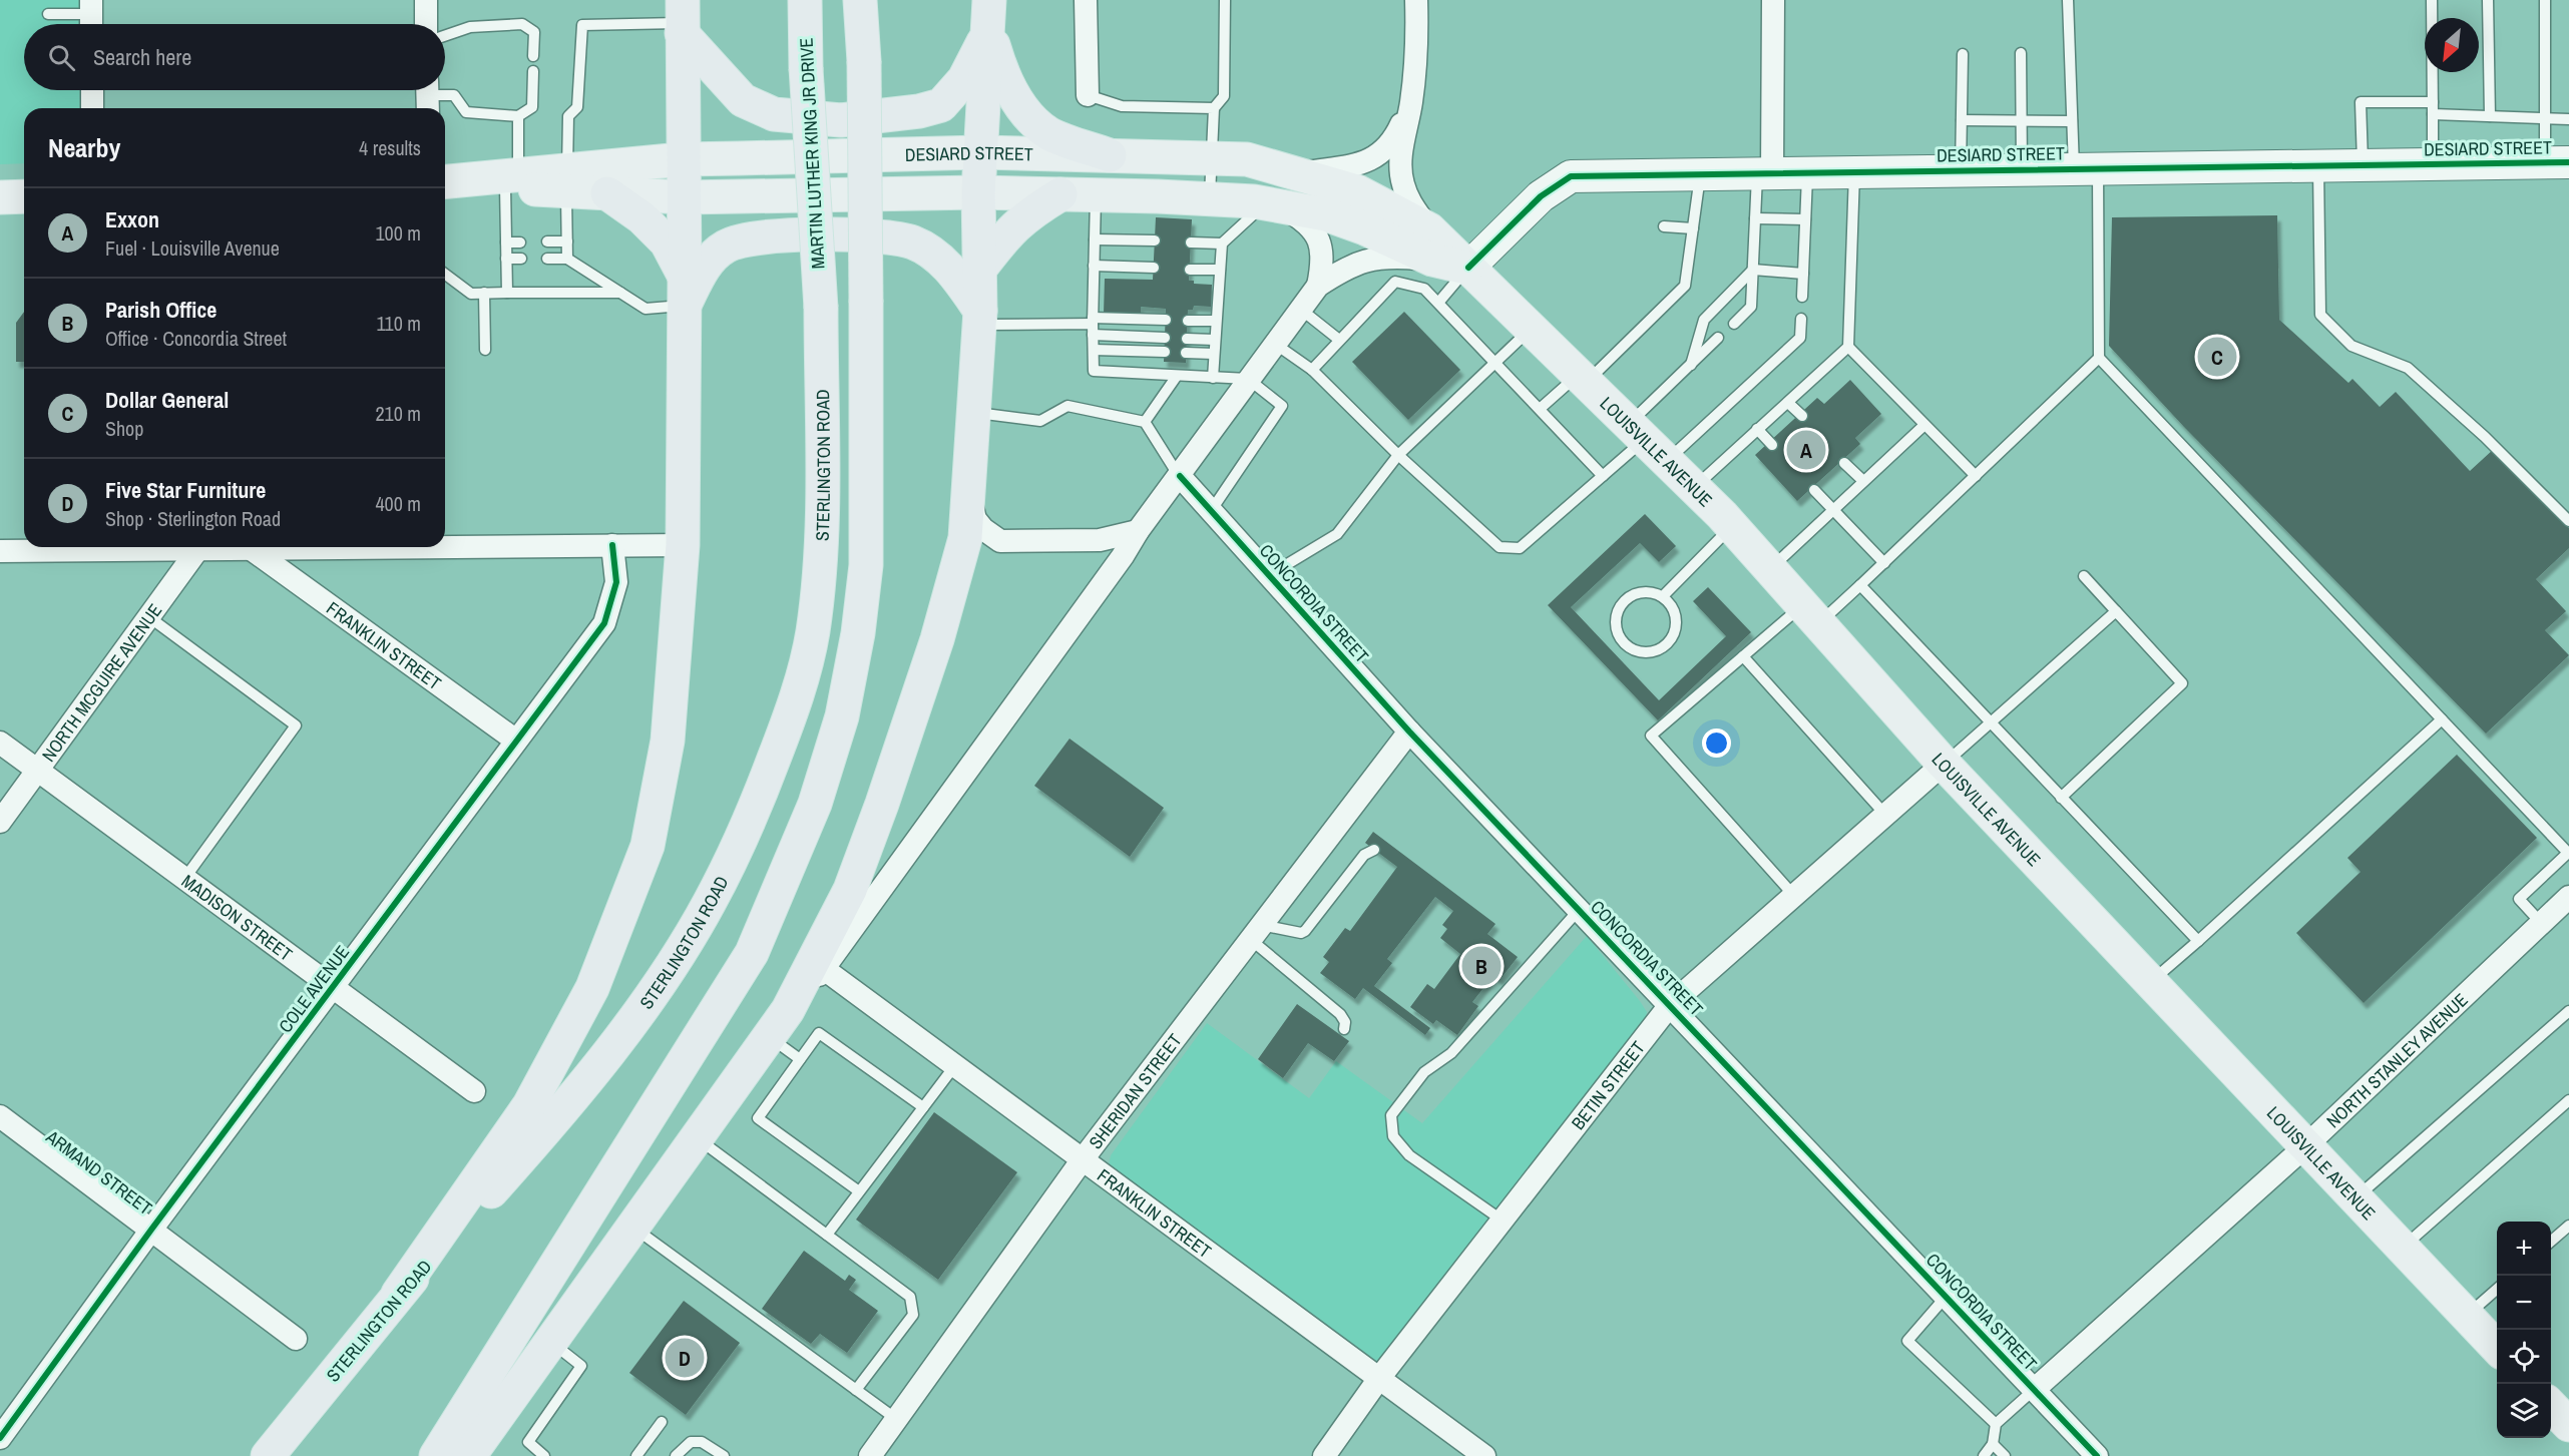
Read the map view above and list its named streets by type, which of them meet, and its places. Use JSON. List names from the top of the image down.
{
  "streets": {
    "highway": ["MARTIN LUTHER KING JR DRIVE", "STERLINGTON ROAD"],
    "main road": ["DESIARD STREET", "LOUISVILLE AVENUE"],
    "street": [
      "CONCORDIA STREET",
      "FRANKLIN STREET",
      "NORTH MCGUIRE AVENUE",
      "MADISON STREET",
      "COLE AVENUE",
      "NORTH STANLEY AVENUE",
      "BETIN STREET",
      "SHERIDAN STREET",
      "ARMAND STREET"
    ]
  },
  "crossings": [
    ["DESIARD STREET", "LOUISVILLE AVENUE"],
    ["MARTIN LUTHER KING JR DRIVE", "STERLINGTON ROAD"],
    ["LOUISVILLE AVENUE", "NORTH STANLEY AVENUE"],
    ["LOUISVILLE AVENUE", "BETIN STREET"],
    ["CONCORDIA STREET", "NORTH STANLEY AVENUE"],
    ["CONCORDIA STREET", "BETIN STREET"],
    ["CONCORDIA STREET", "SHERIDAN STREET"],
    ["FRANKLIN STREET", "COLE AVENUE"],
    ["FRANKLIN STREET", "BETIN STREET"],
    ["FRANKLIN STREET", "SHERIDAN STREET"],
    ["NORTH MCGUIRE AVENUE", "MADISON STREET"],
    ["MADISON STREET", "COLE AVENUE"],
    ["COLE AVENUE", "ARMAND STREET"]
  ],
  "north": "bottom left",
  "page": {
    "search": "Search here",
    "heading": ["Nearby", "4 results"],
    "list": [
      {
        "mark": "A",
        "name": "Exxon",
        "note": "Fuel · Louisville Avenue",
        "value": "100 m"
      },
      {
        "mark": "B",
        "name": "Parish Office",
        "note": "Office · Concordia Street",
        "value": "110 m"
      },
      {
        "mark": "C",
        "name": "Dollar General",
        "note": "Shop",
        "value": "210 m"
      },
      {
        "mark": "D",
        "name": "Five Star Furniture",
        "note": "Shop · Sterlington Road",
        "value": "400 m"
      }
    ],
    "pins": [
      "C",
      "A",
      "B",
      "D"
    ],
    "map_buttons": ["+", "−"]
  }
}
